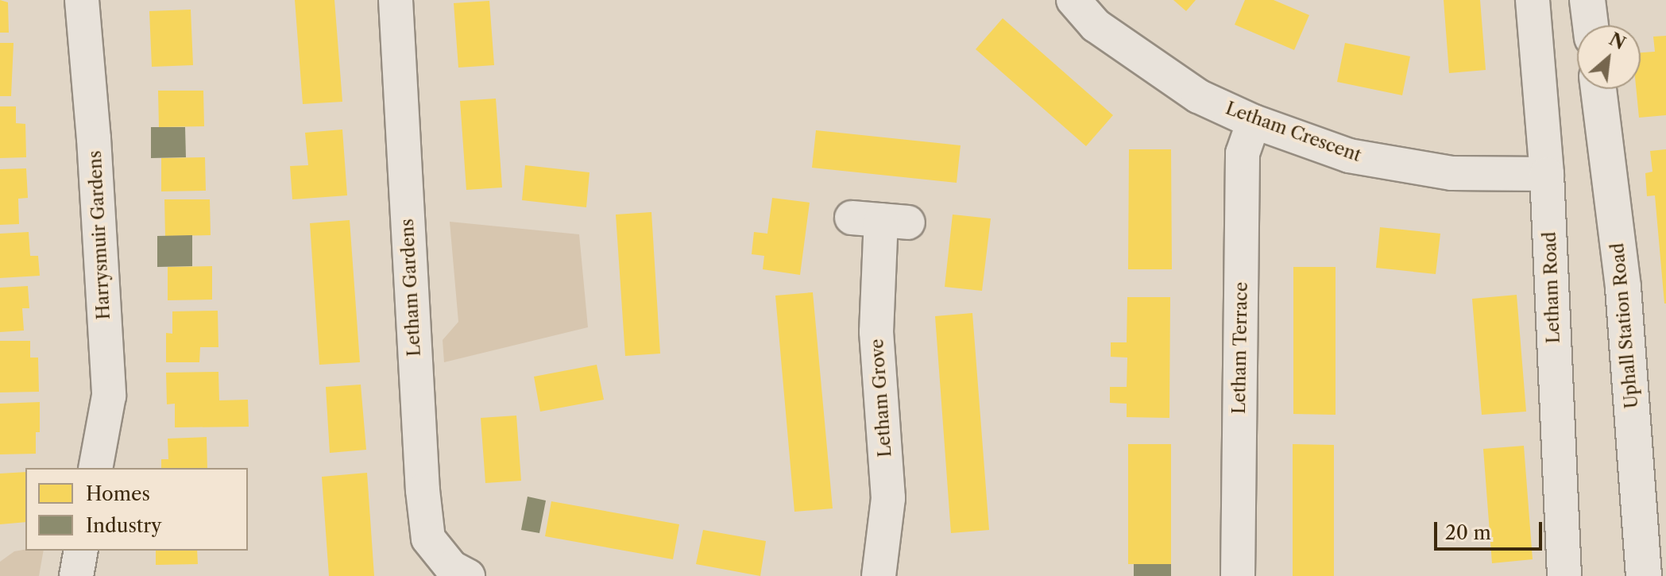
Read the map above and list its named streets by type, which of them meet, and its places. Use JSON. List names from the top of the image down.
{
  "streets": {
    "main road": ["Uphall Station Road"],
    "street": [
      "Letham Crescent",
      "Harrysmuir Gardens",
      "Letham Gardens",
      "Letham Road",
      "Letham Terrace",
      "Letham Grove"
    ]
  },
  "crossings": [
    ["Letham Crescent", "Letham Road"],
    ["Letham Crescent", "Letham Terrace"]
  ],
  "legend": ["Homes", "Industry"],
  "scale_bar": "20 m",
  "north": "top right"
}
